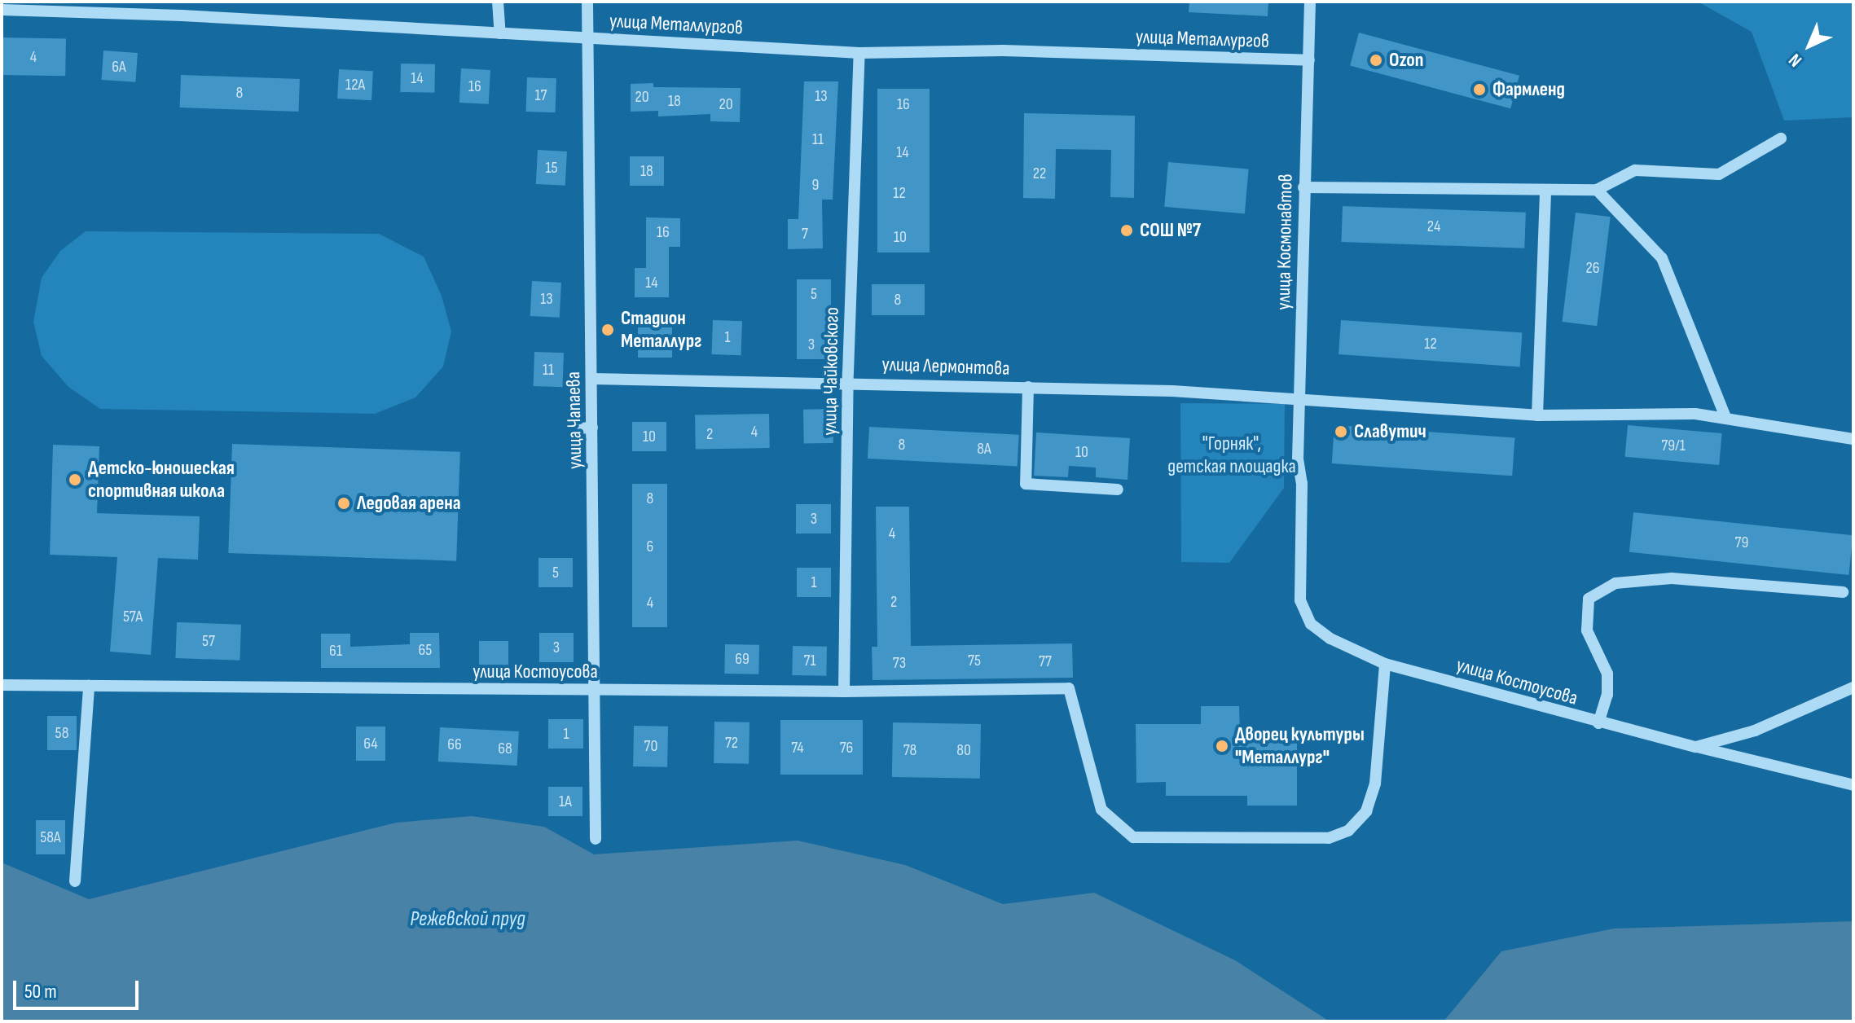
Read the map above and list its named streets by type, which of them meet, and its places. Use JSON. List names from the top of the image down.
{
  "streets": {
    "street": [
      "улица Металлургов",
      "улица Космонавтов",
      "улица Лермонтова",
      "улица Чайковского",
      "улица Чапаева",
      "улица Костоусова"
    ]
  },
  "crossings": [
    ["улица Металлургов", "улица Космонавтов"],
    ["улица Металлургов", "улица Чайковского"],
    ["улица Металлургов", "улица Чапаева"],
    ["улица Космонавтов", "улица Лермонтова"],
    ["улица Космонавтов", "улица Костоусова"],
    ["улица Лермонтова", "улица Чайковского"],
    ["улица Лермонтова", "улица Чапаева"],
    ["улица Чайковского", "улица Костоусова"],
    ["улица Чапаева", "улица Костоусова"]
  ],
  "water": ["Режевской пруд"],
  "parks": ["\"Горняк\", детская площадка"],
  "places": [
    "Ozon",
    "Фармленд",
    "СОШ №7",
    "Стадион Металлург",
    "Славутич",
    "Детско-юношеская спортивная школа",
    "Ледовая арена",
    "Дворец культуры \"Металлург\""
  ],
  "house_numbers": [
    "4",
    "6А",
    "14",
    "12А",
    "16",
    "8",
    "17",
    "13",
    "20",
    "18",
    "20",
    "16",
    "11",
    "14",
    "15",
    "18",
    "22",
    "9",
    "12",
    "24",
    "16",
    "7",
    "10",
    "26",
    "14",
    "5",
    "13",
    "8",
    "1",
    "12",
    "3",
    "11",
    "4",
    "2",
    "10",
    "8",
    "79/1",
    "8А",
    "10",
    "8",
    "3",
    "4",
    "79",
    "6",
    "5",
    "1",
    "2",
    "4",
    "57А",
    "57",
    "3",
    "65",
    "61",
    "69",
    "71",
    "75",
    "77",
    "73",
    "58",
    "1",
    "72",
    "64",
    "66",
    "70",
    "74",
    "76",
    "68",
    "78",
    "80",
    "1А",
    "58А"
  ],
  "scale_bar": "50 m",
  "north": "bottom left"
}
